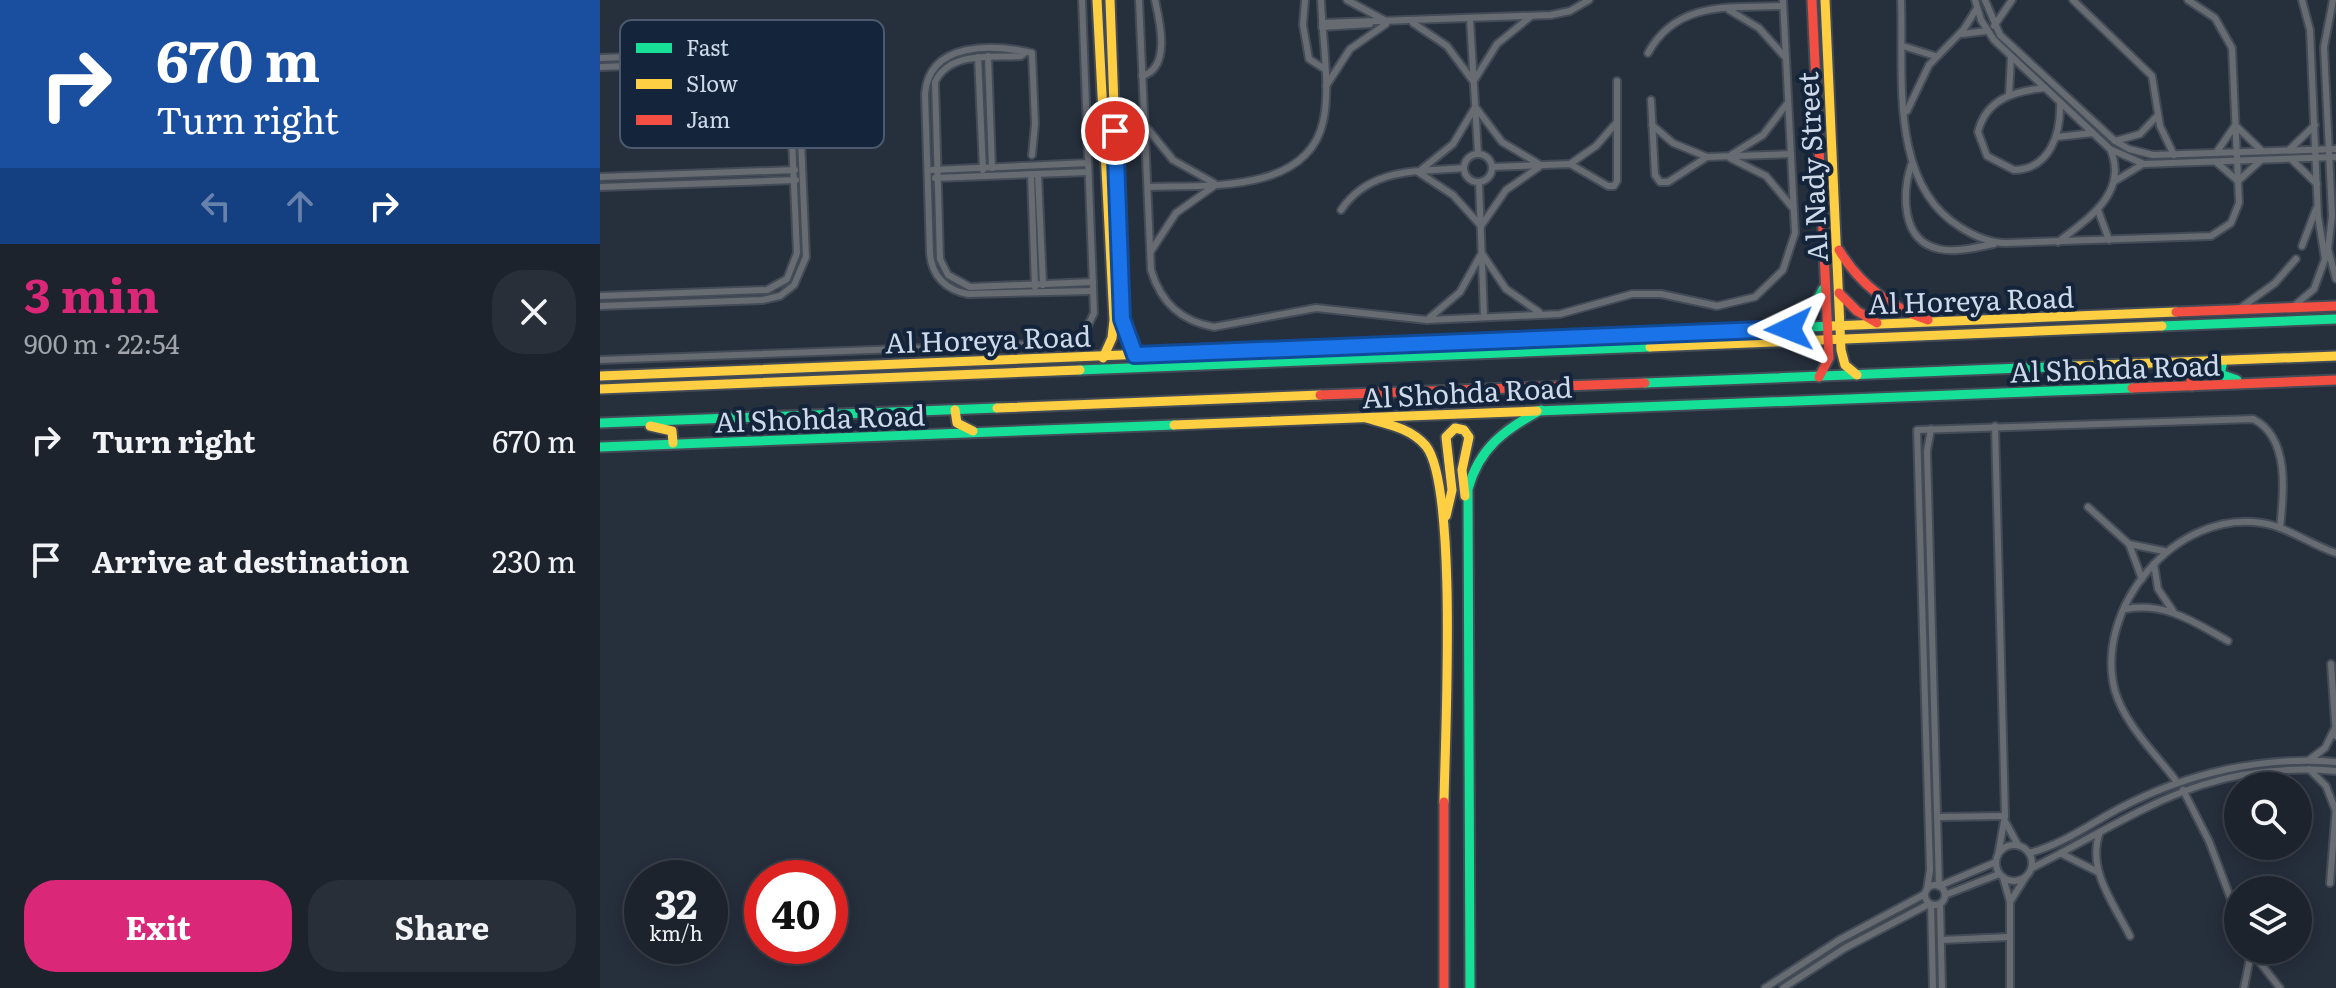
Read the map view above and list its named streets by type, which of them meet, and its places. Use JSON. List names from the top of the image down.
{
  "streets": {
    "street": ["Al Nady Street", "Al Horeya Road", "Al Shohda Road"]
  },
  "crossings": [
    ["Al Nady Street", "Al Horeya Road"],
    ["Al Nady Street", "Al Shohda Road"]
  ],
  "legend": ["Fast", "Slow", "Jam"],
  "page": {
    "turn": ["670 m", "Turn right"],
    "heading": ["3 min", "900 m · 22:54"],
    "list": [
      {
        "name": "Turn right",
        "value": "670 m"
      },
      {
        "name": "Arrive at destination",
        "value": "230 m"
      }
    ],
    "speed": "32 km/h",
    "limit": "40",
    "buttons": ["Exit", "Share"]
  }
}
